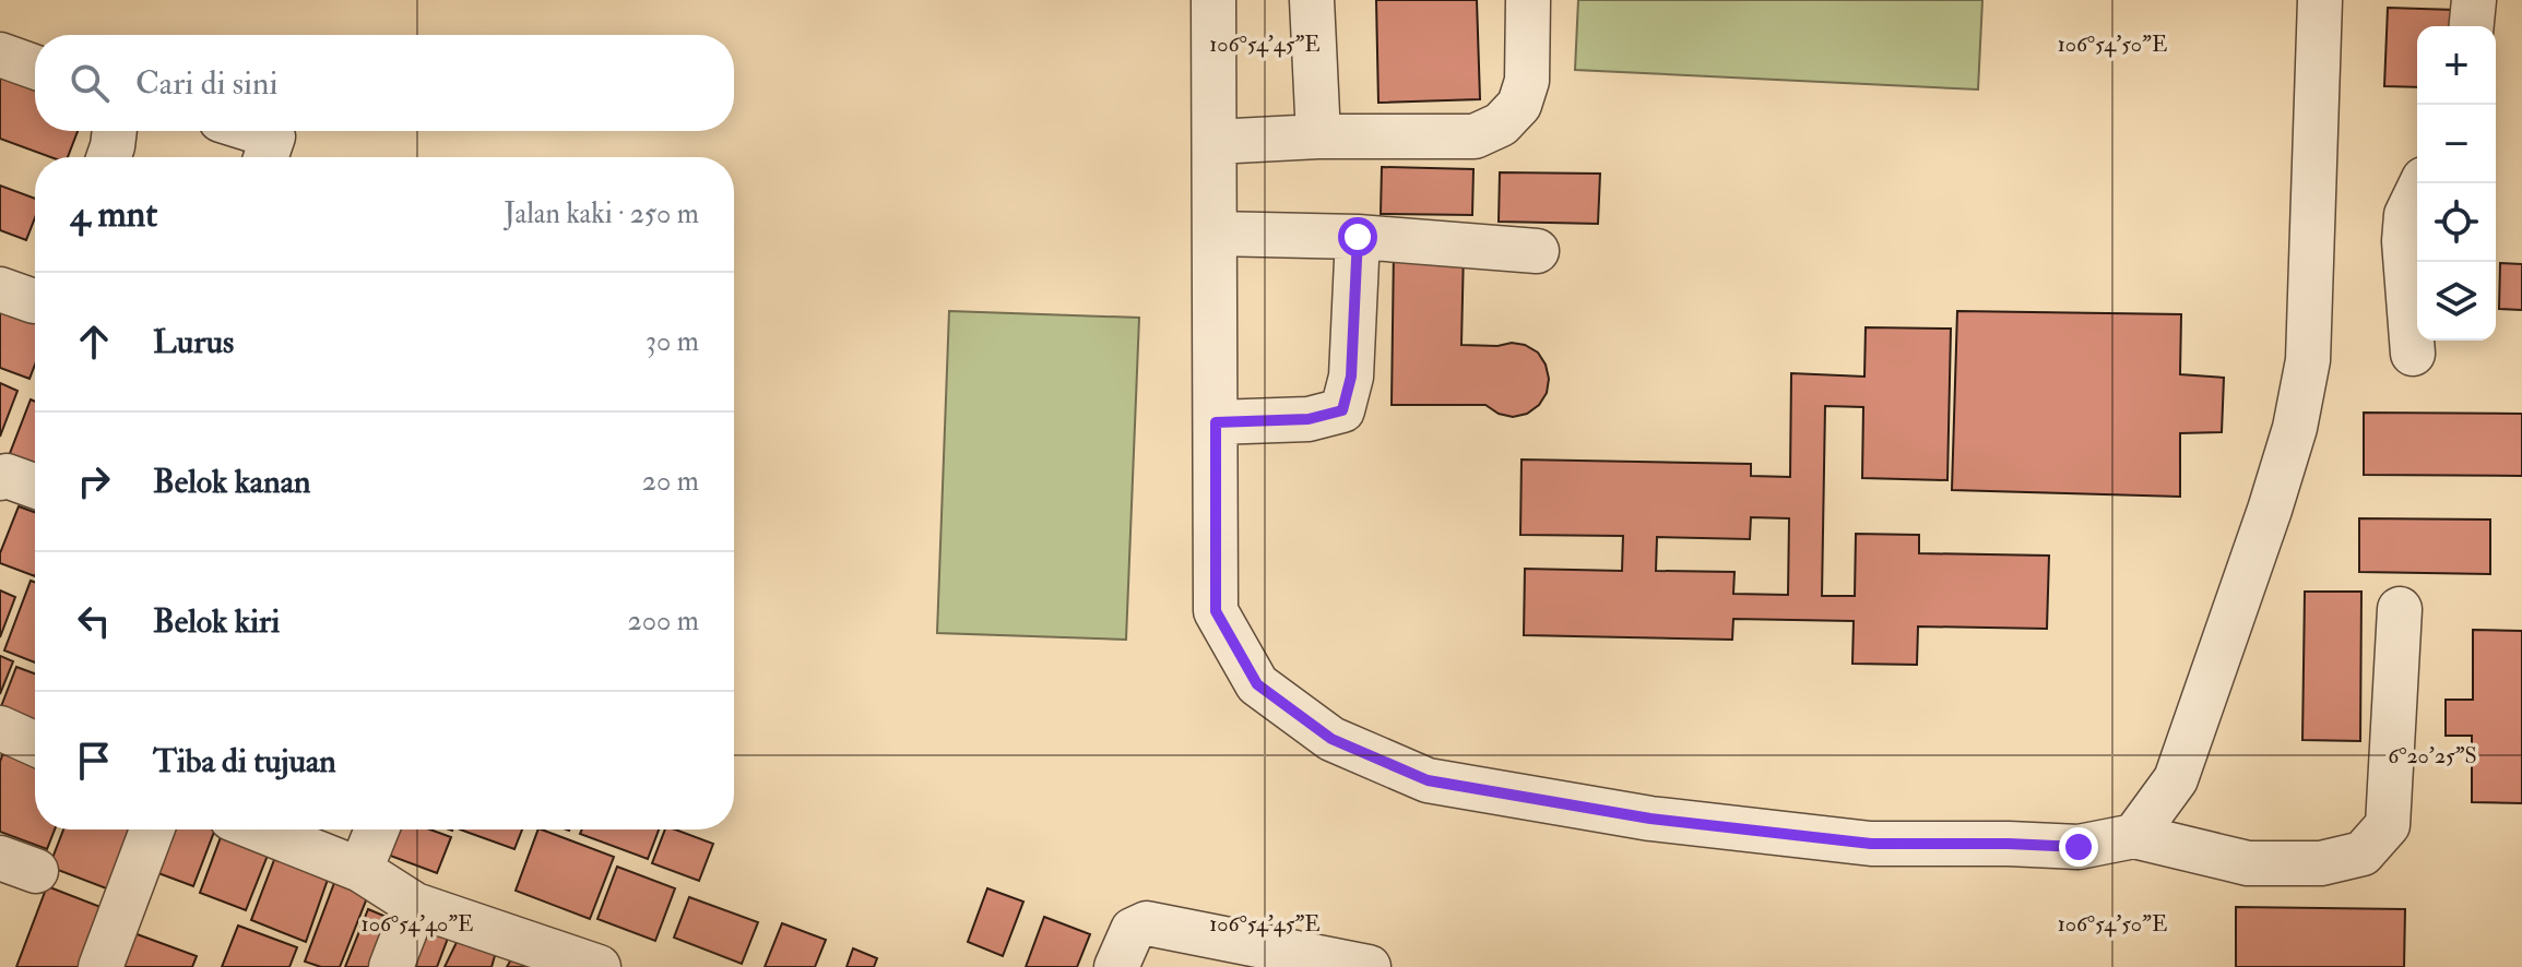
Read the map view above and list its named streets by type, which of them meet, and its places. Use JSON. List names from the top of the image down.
{
  "page": {
    "map_buttons": ["+", "−"],
    "search": "Cari di sini",
    "heading": ["4 mnt", "Jalan kaki · 250 m"],
    "list": [
      ["Lurus", "30 m"],
      ["Belok kanan", "20 m"],
      ["Belok kiri", "200 m"],
      "Tiba di tujuan"
    ]
  },
  "coordinates": [
    "106°54'45\"E",
    "106°54'50\"E",
    "6°20'25\"S",
    "106°54'40\"E"
  ]
}
